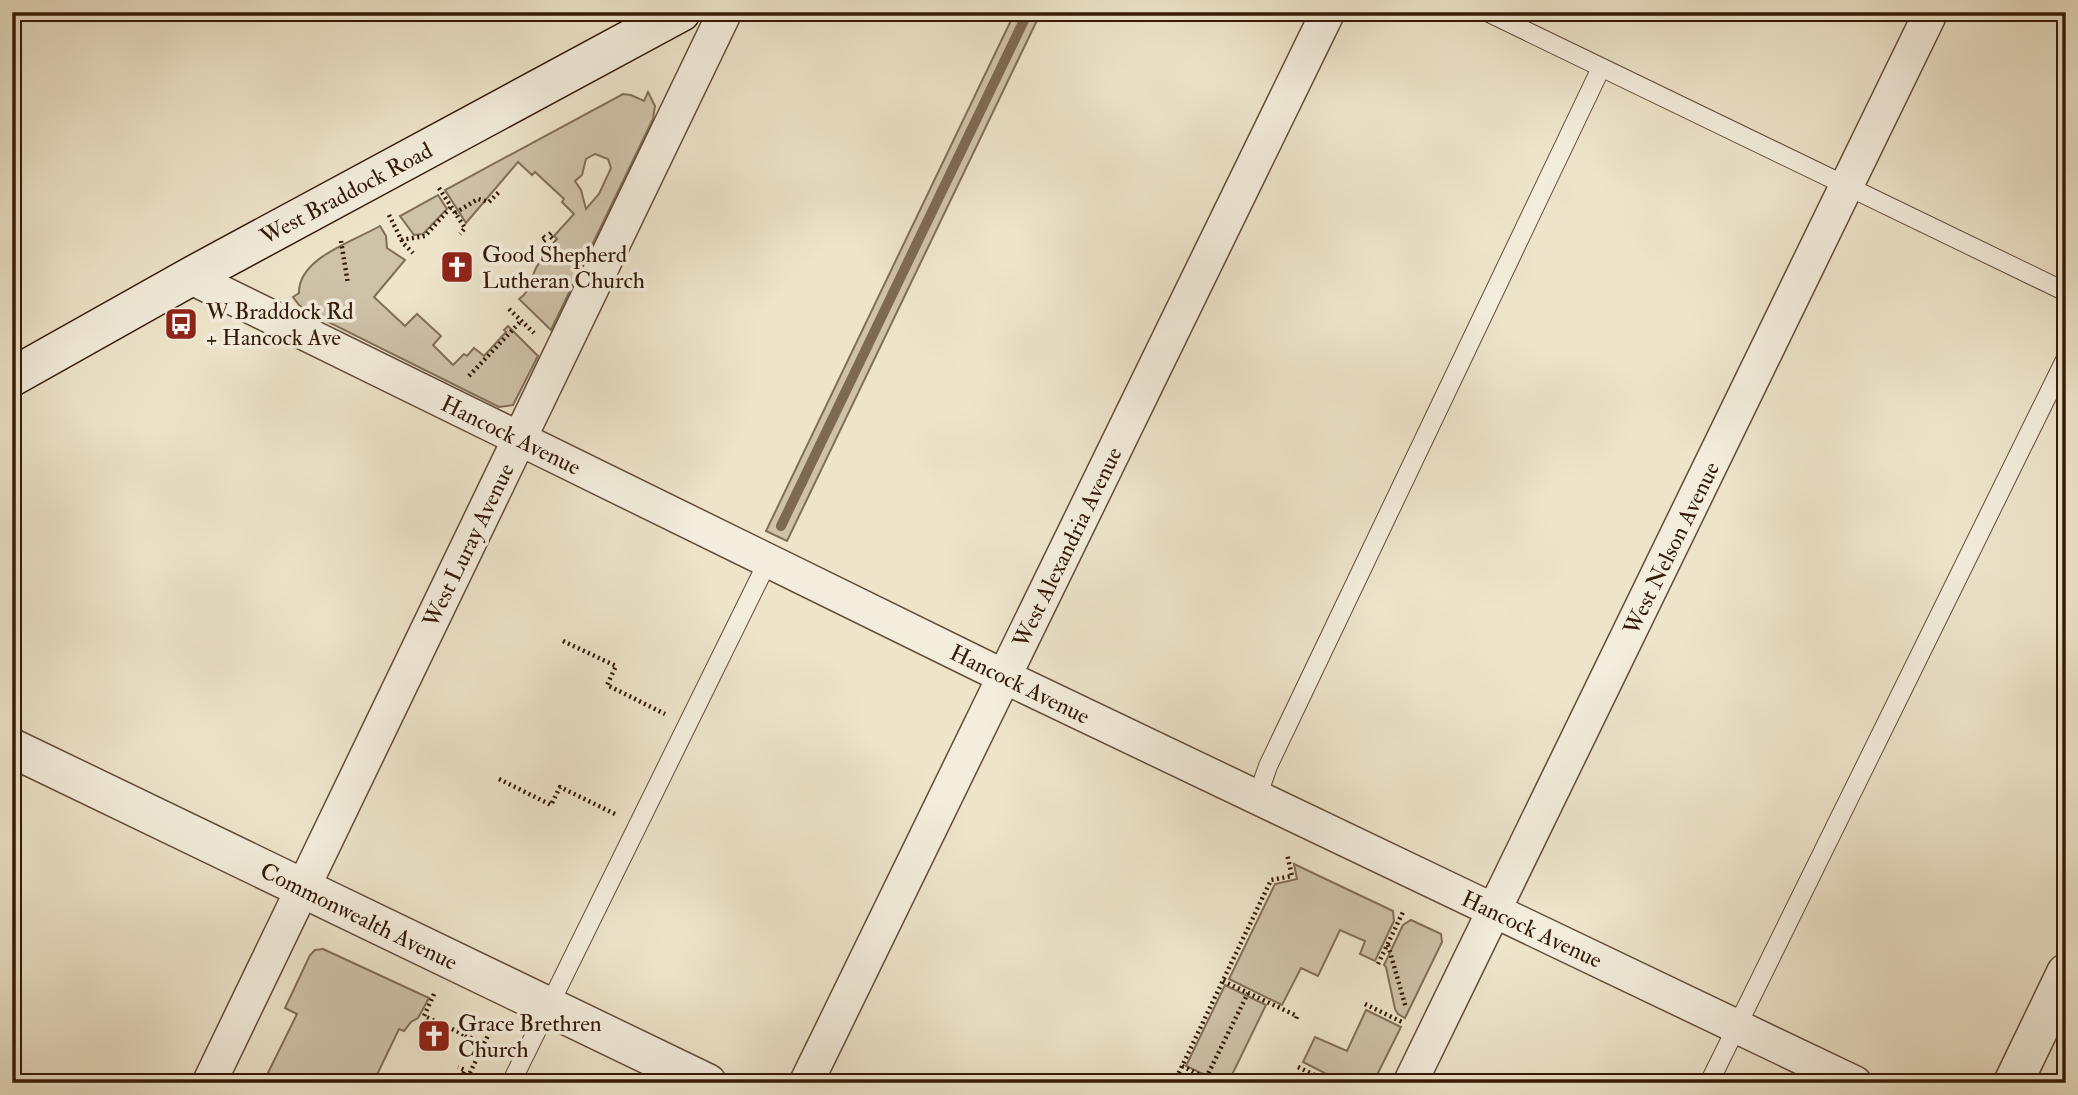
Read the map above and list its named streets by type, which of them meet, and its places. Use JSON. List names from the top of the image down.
{
  "streets": {
    "street": [
      "West Braddock Road",
      "Hancock Avenue",
      "West Luray Avenue",
      "West Alexandria Avenue",
      "West Nelson Avenue",
      "Commonwealth Avenue"
    ]
  },
  "crossings": [
    ["West Braddock Road", "Hancock Avenue"],
    ["Hancock Avenue", "West Luray Avenue"],
    ["Hancock Avenue", "West Alexandria Avenue"],
    ["Hancock Avenue", "West Nelson Avenue"],
    ["West Luray Avenue", "Commonwealth Avenue"]
  ],
  "places": {
    "church": ["Good Shepherd Lutheran Church", "Grace Brethren Church"],
    "bus stop": ["W Braddock Rd + Hancock Ave"]
  }
}
